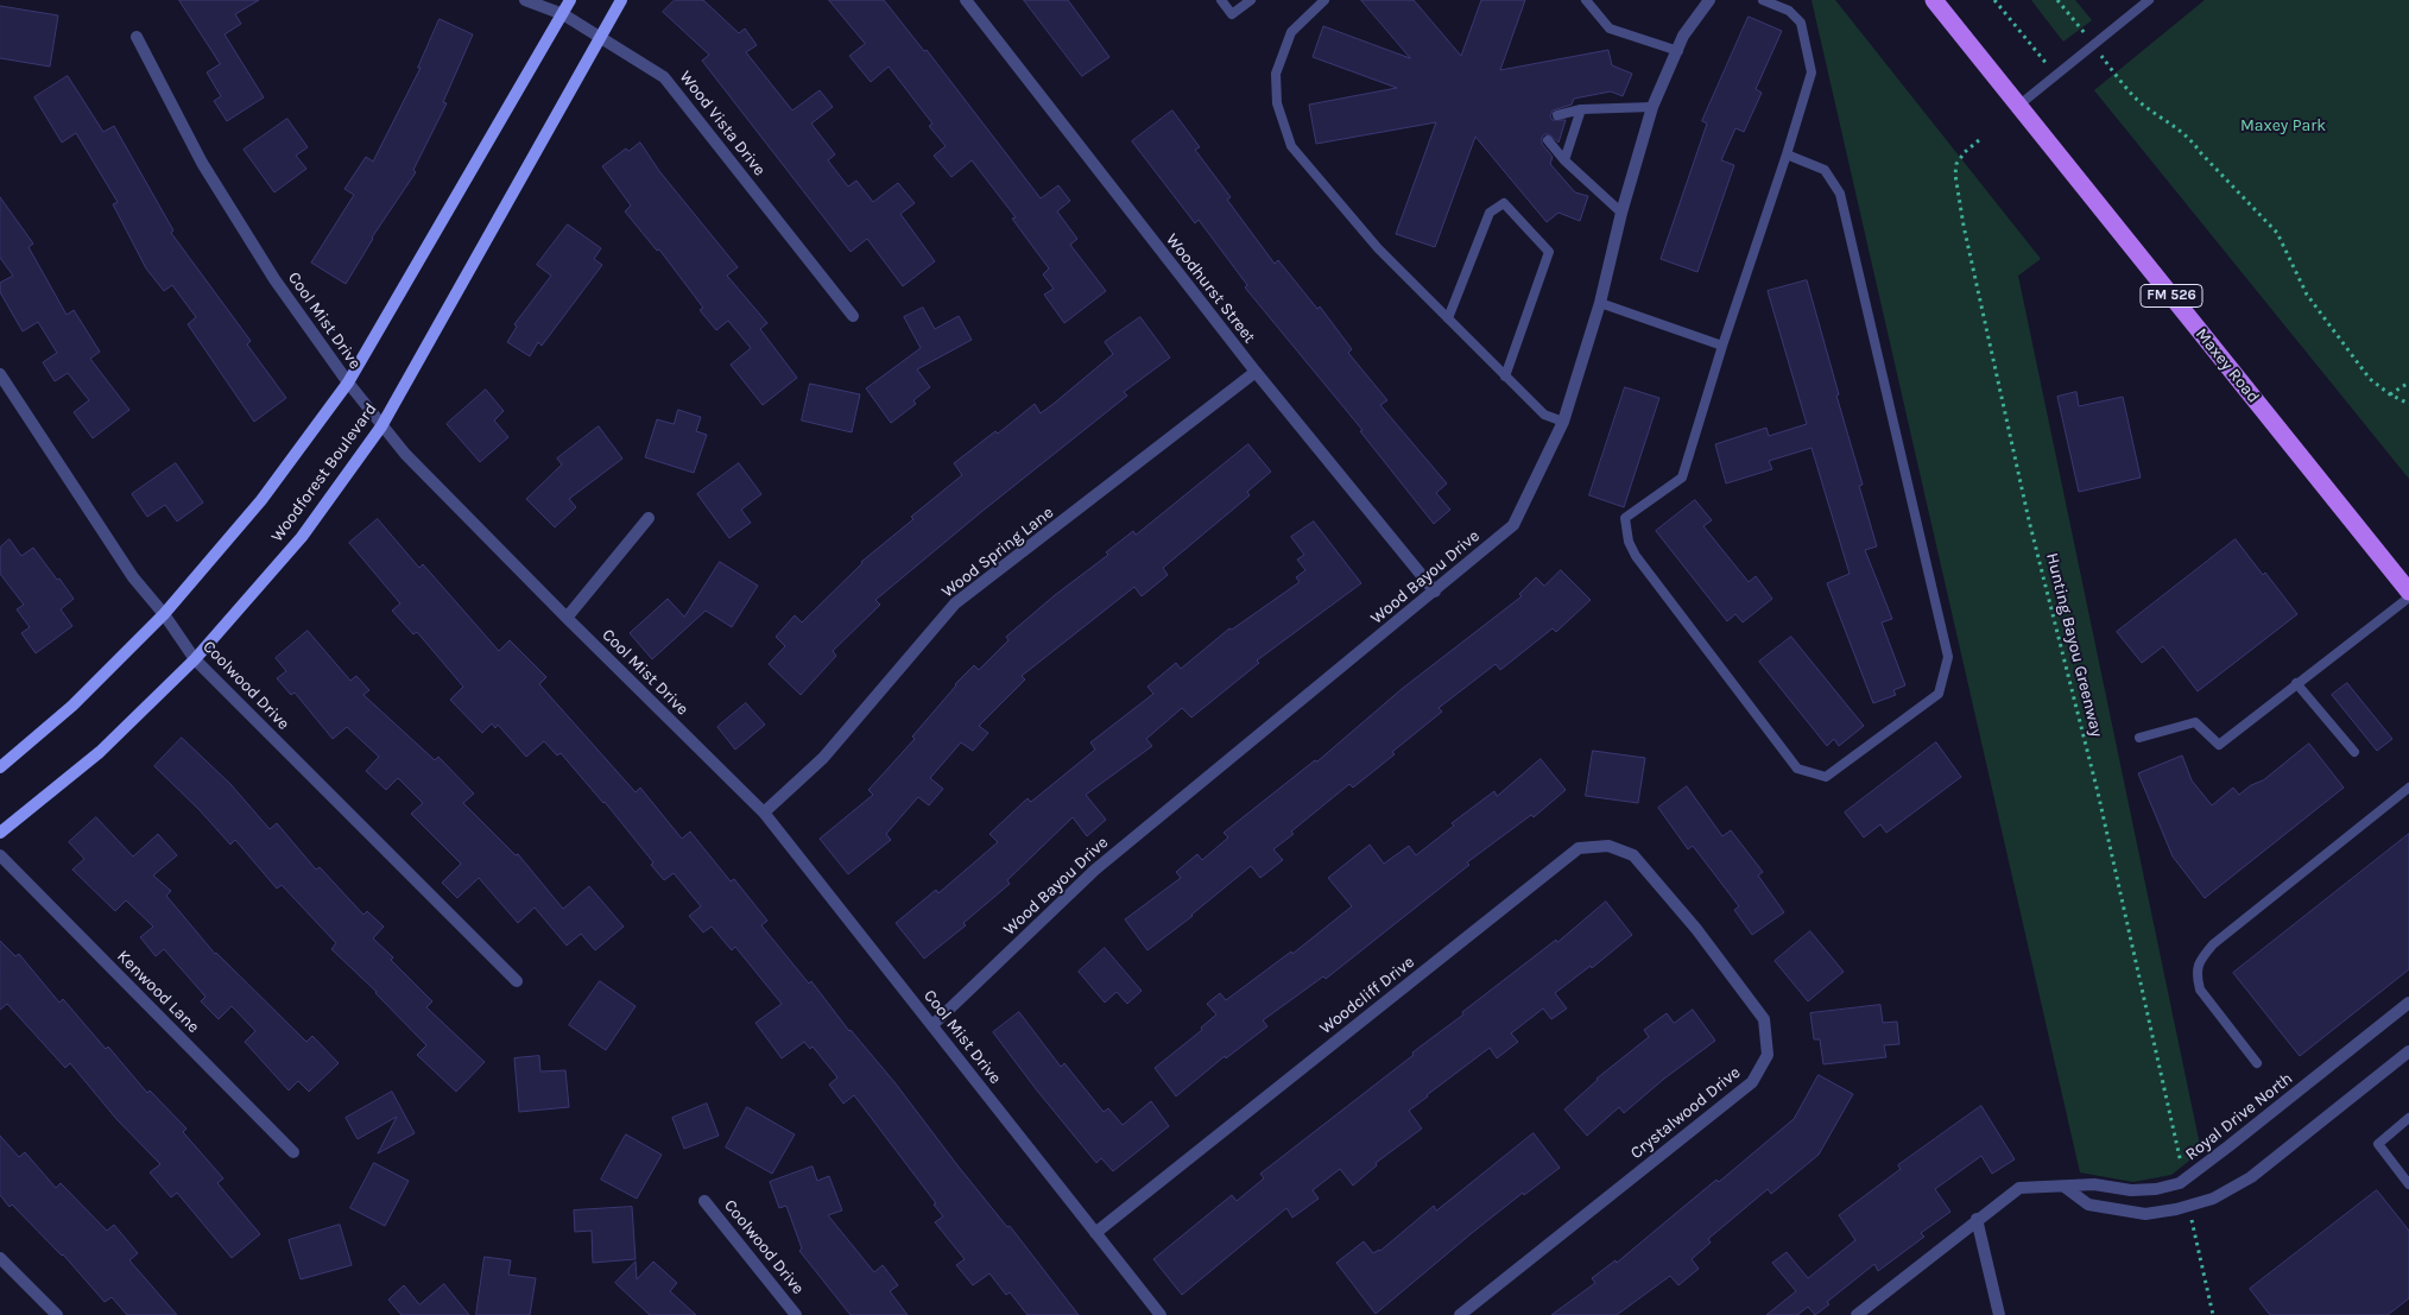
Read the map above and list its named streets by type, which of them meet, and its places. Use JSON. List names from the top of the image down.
{
  "streets": {
    "main road": ["FM 526", "Maxey Road"],
    "street": [
      "Wood Vista Drive",
      "Woodhurst Street",
      "Cool Mist Drive",
      "Woodforest Boulevard",
      "Wood Spring Lane",
      "Wood Bayou Drive",
      "Coolwood Drive",
      "Kenwood Lane",
      "Woodcliff Drive",
      "Crystalwood Drive",
      "Royal Drive North"
    ],
    "path": ["Hunting Bayou Greenway"]
  },
  "crossings": [
    ["Wood Vista Drive", "Woodforest Boulevard"],
    ["Woodhurst Street", "Wood Spring Lane"],
    ["Woodhurst Street", "Wood Bayou Drive"],
    ["Cool Mist Drive", "Woodforest Boulevard"],
    ["Cool Mist Drive", "Wood Spring Lane"],
    ["Cool Mist Drive", "Wood Bayou Drive"],
    ["Cool Mist Drive", "Woodcliff Drive"],
    ["Woodforest Boulevard", "Coolwood Drive"],
    ["Woodcliff Drive", "Crystalwood Drive"]
  ],
  "parks": ["Maxey Park"]
}
